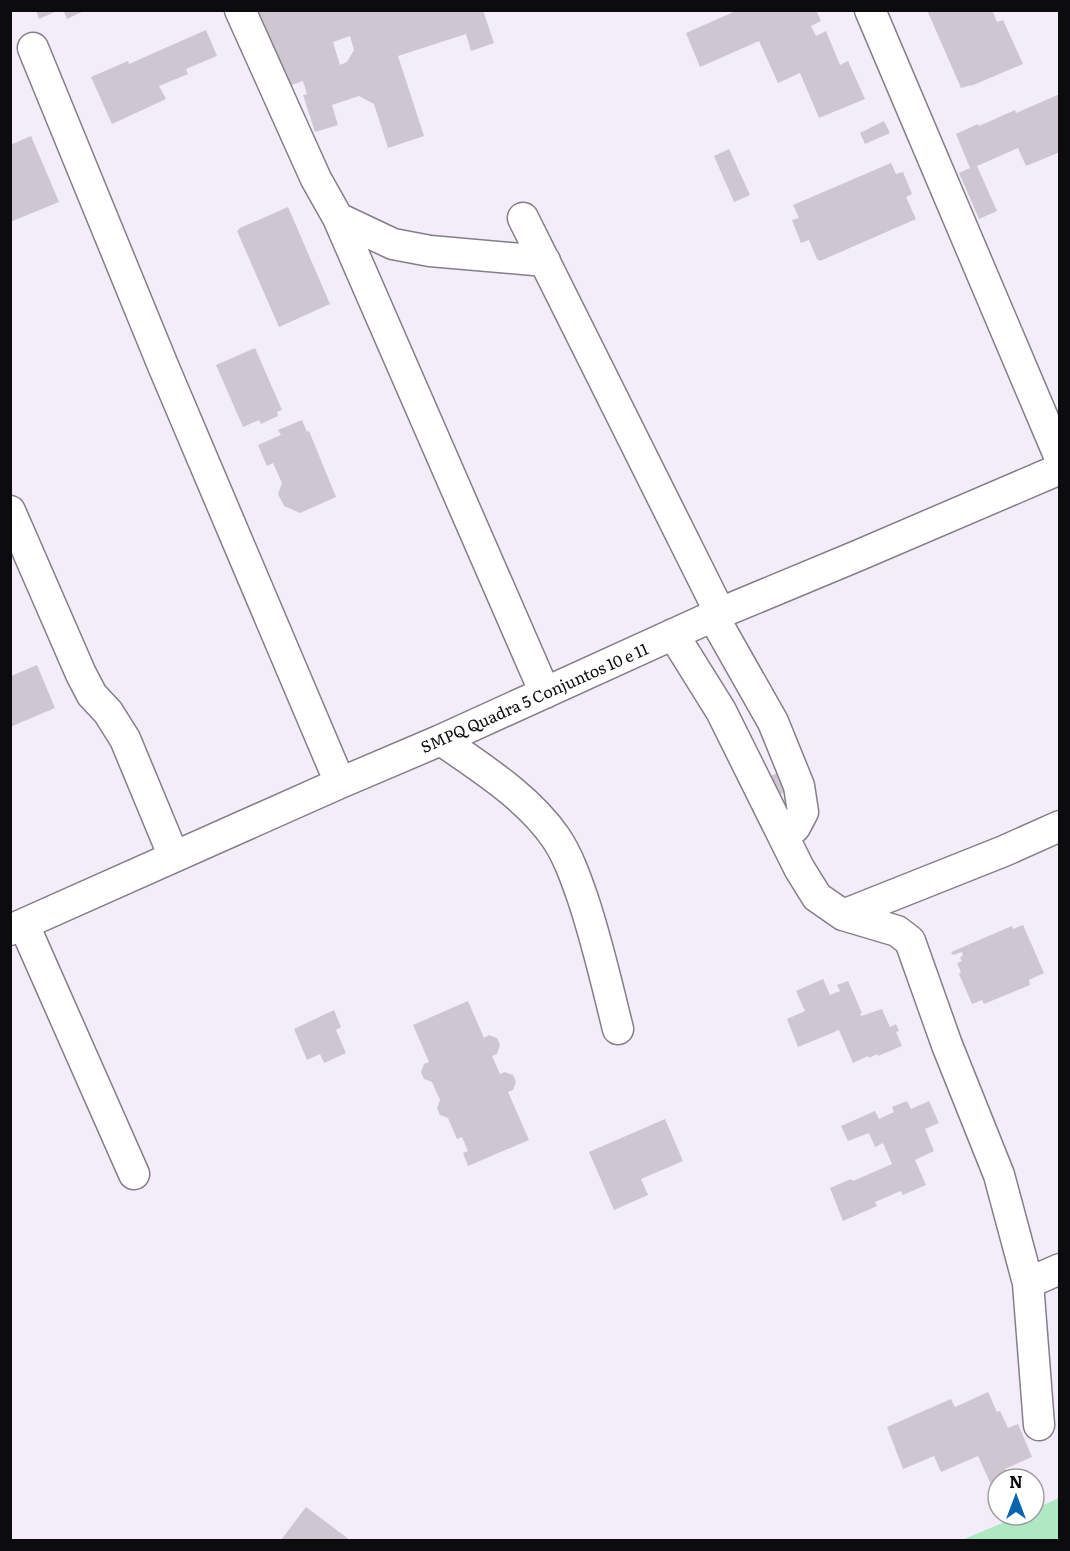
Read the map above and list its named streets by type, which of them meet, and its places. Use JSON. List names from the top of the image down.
{
  "streets": {
    "street": ["SMPQ Quadra 5 Conjuntos 10 e 11"]
  },
  "north": "top"
}
